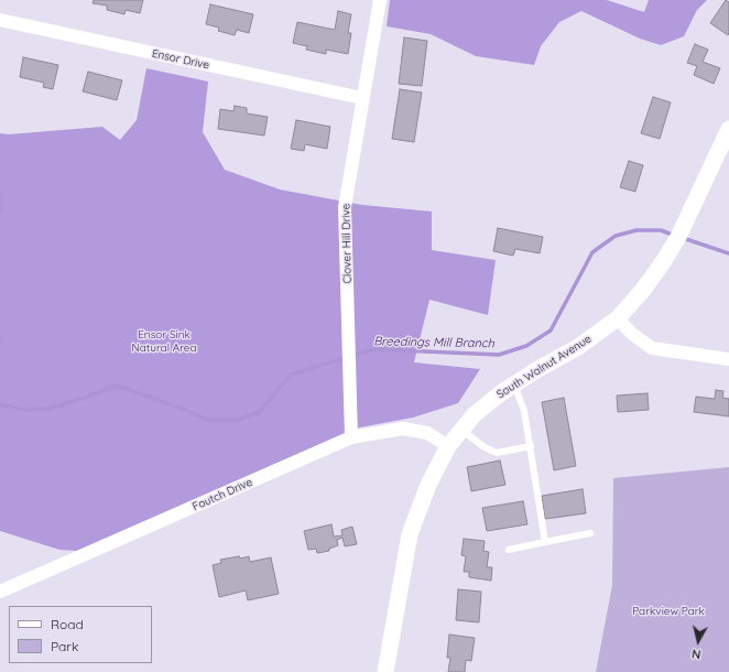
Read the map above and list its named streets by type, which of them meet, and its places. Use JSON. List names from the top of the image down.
{
  "streets": {
    "street": [
      "Ensor Drive",
      "Clover Hill Drive",
      "South Walnut Avenue",
      "Foutch Drive"
    ]
  },
  "crossings": [
    ["Ensor Drive", "Clover Hill Drive"],
    ["Clover Hill Drive", "Foutch Drive"],
    ["South Walnut Avenue", "Foutch Drive"]
  ],
  "water": ["Breedings Mill Branch"],
  "parks": ["Ensor Sink Natural Area", "Parkview Park"],
  "legend": ["Road", "Park"],
  "north": "bottom"
}
